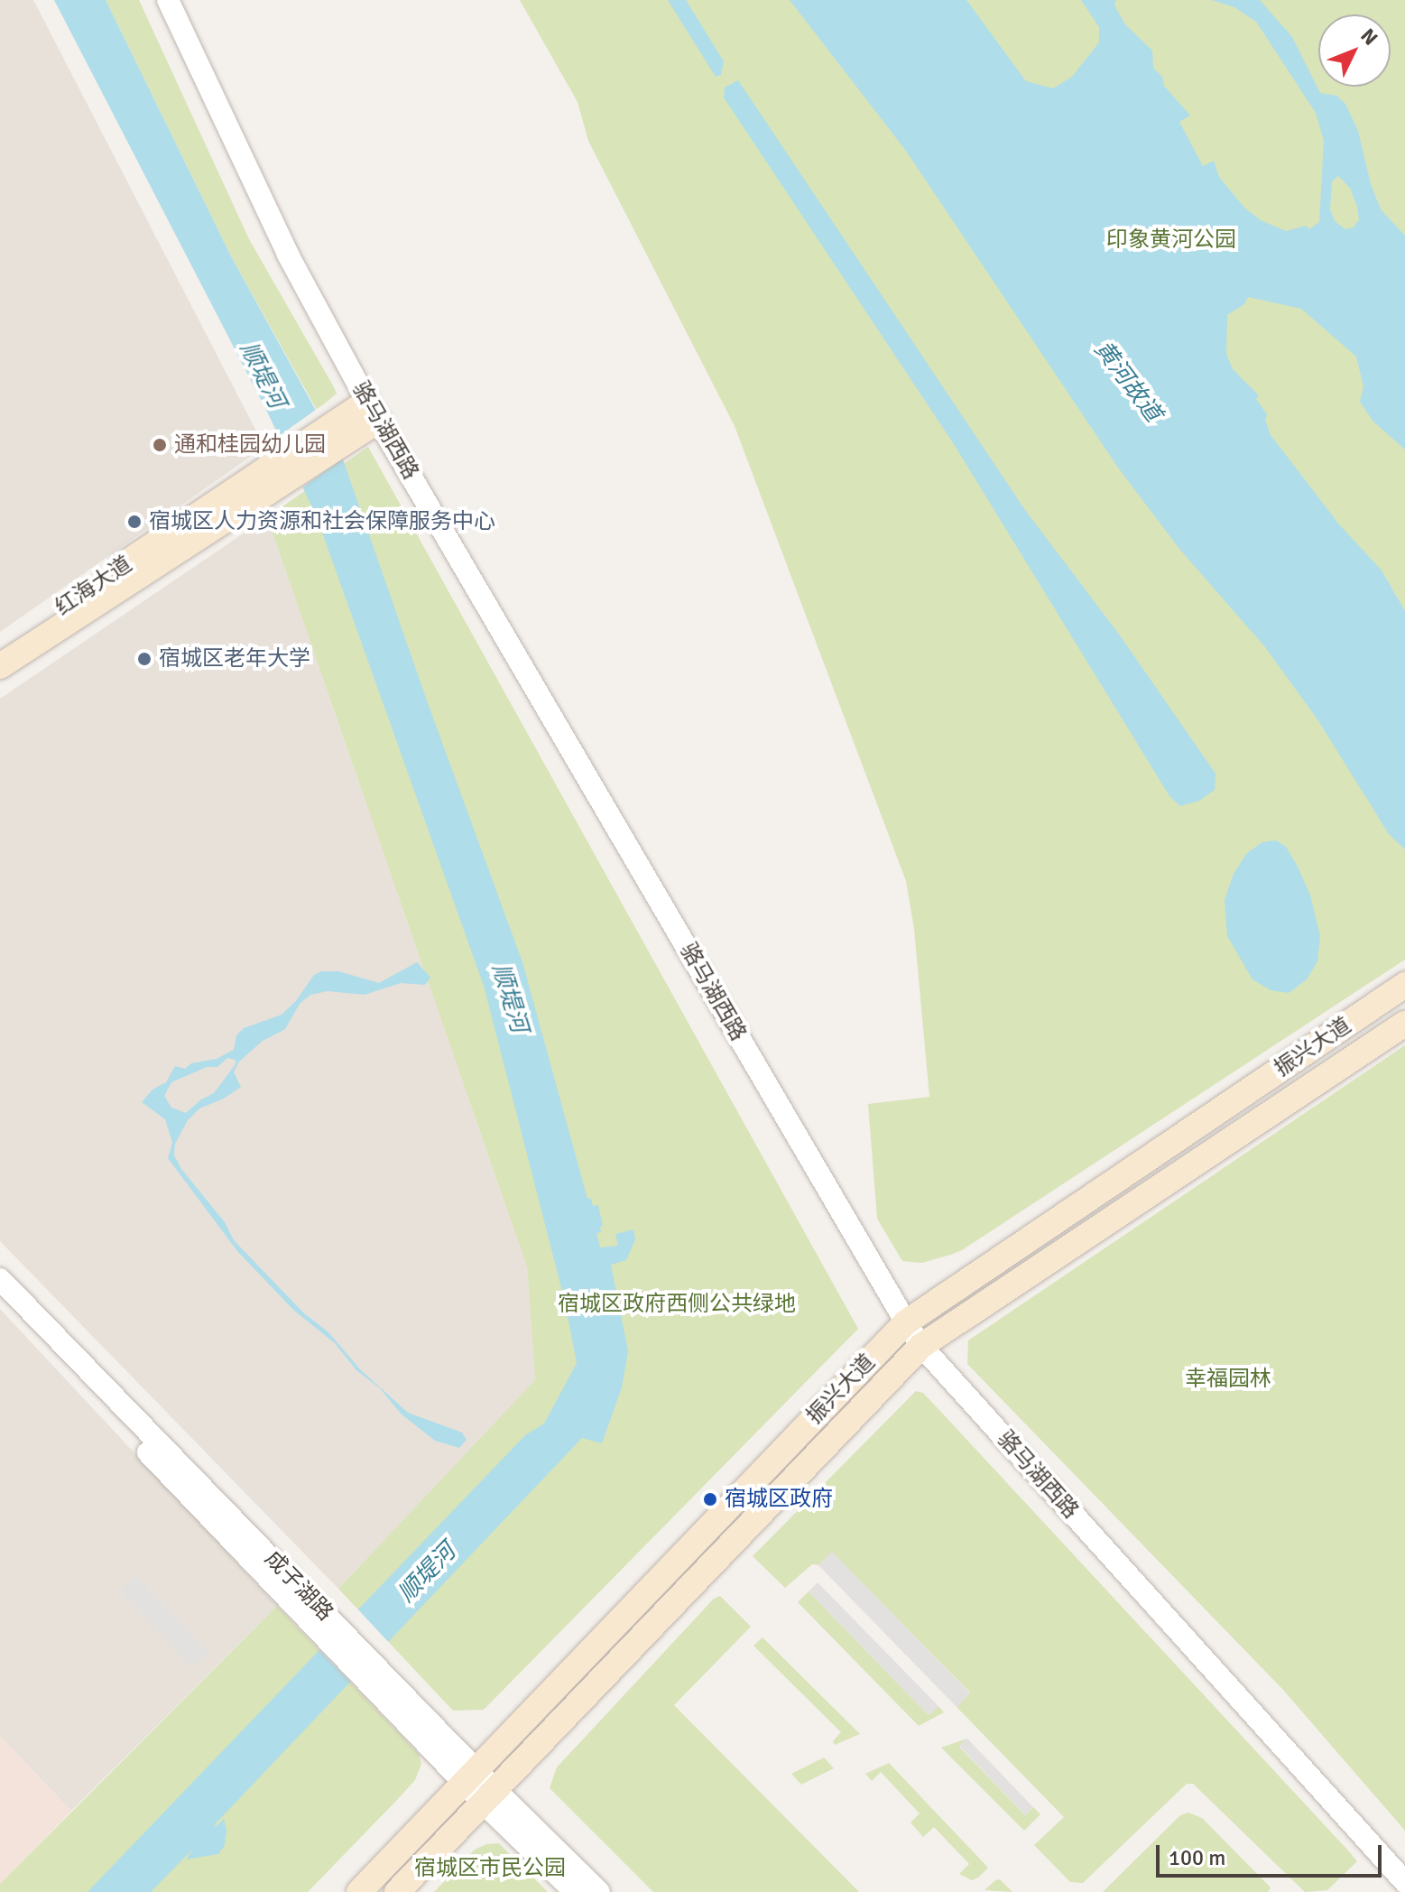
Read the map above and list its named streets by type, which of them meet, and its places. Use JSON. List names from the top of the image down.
{
  "streets": {
    "main road": ["红海大道", "振兴大道"],
    "street": ["骆马湖西路", "成子湖路"]
  },
  "crossings": [
    ["骆马湖西路", "振兴大道"],
    ["振兴大道", "成子湖路"]
  ],
  "water": ["顺堤河", "黄河故道"],
  "parks": [
    "印象黄河公园",
    "宿城区政府西侧公共绿地",
    "幸福园林",
    "宿城区市民公园"
  ],
  "places": [
    "通和桂园幼儿园",
    "宿城区人力资源和社会保障服务中心",
    "宿城区老年大学",
    "宿城区政府"
  ],
  "scale_bar": "100 m",
  "north": "top right"
}
